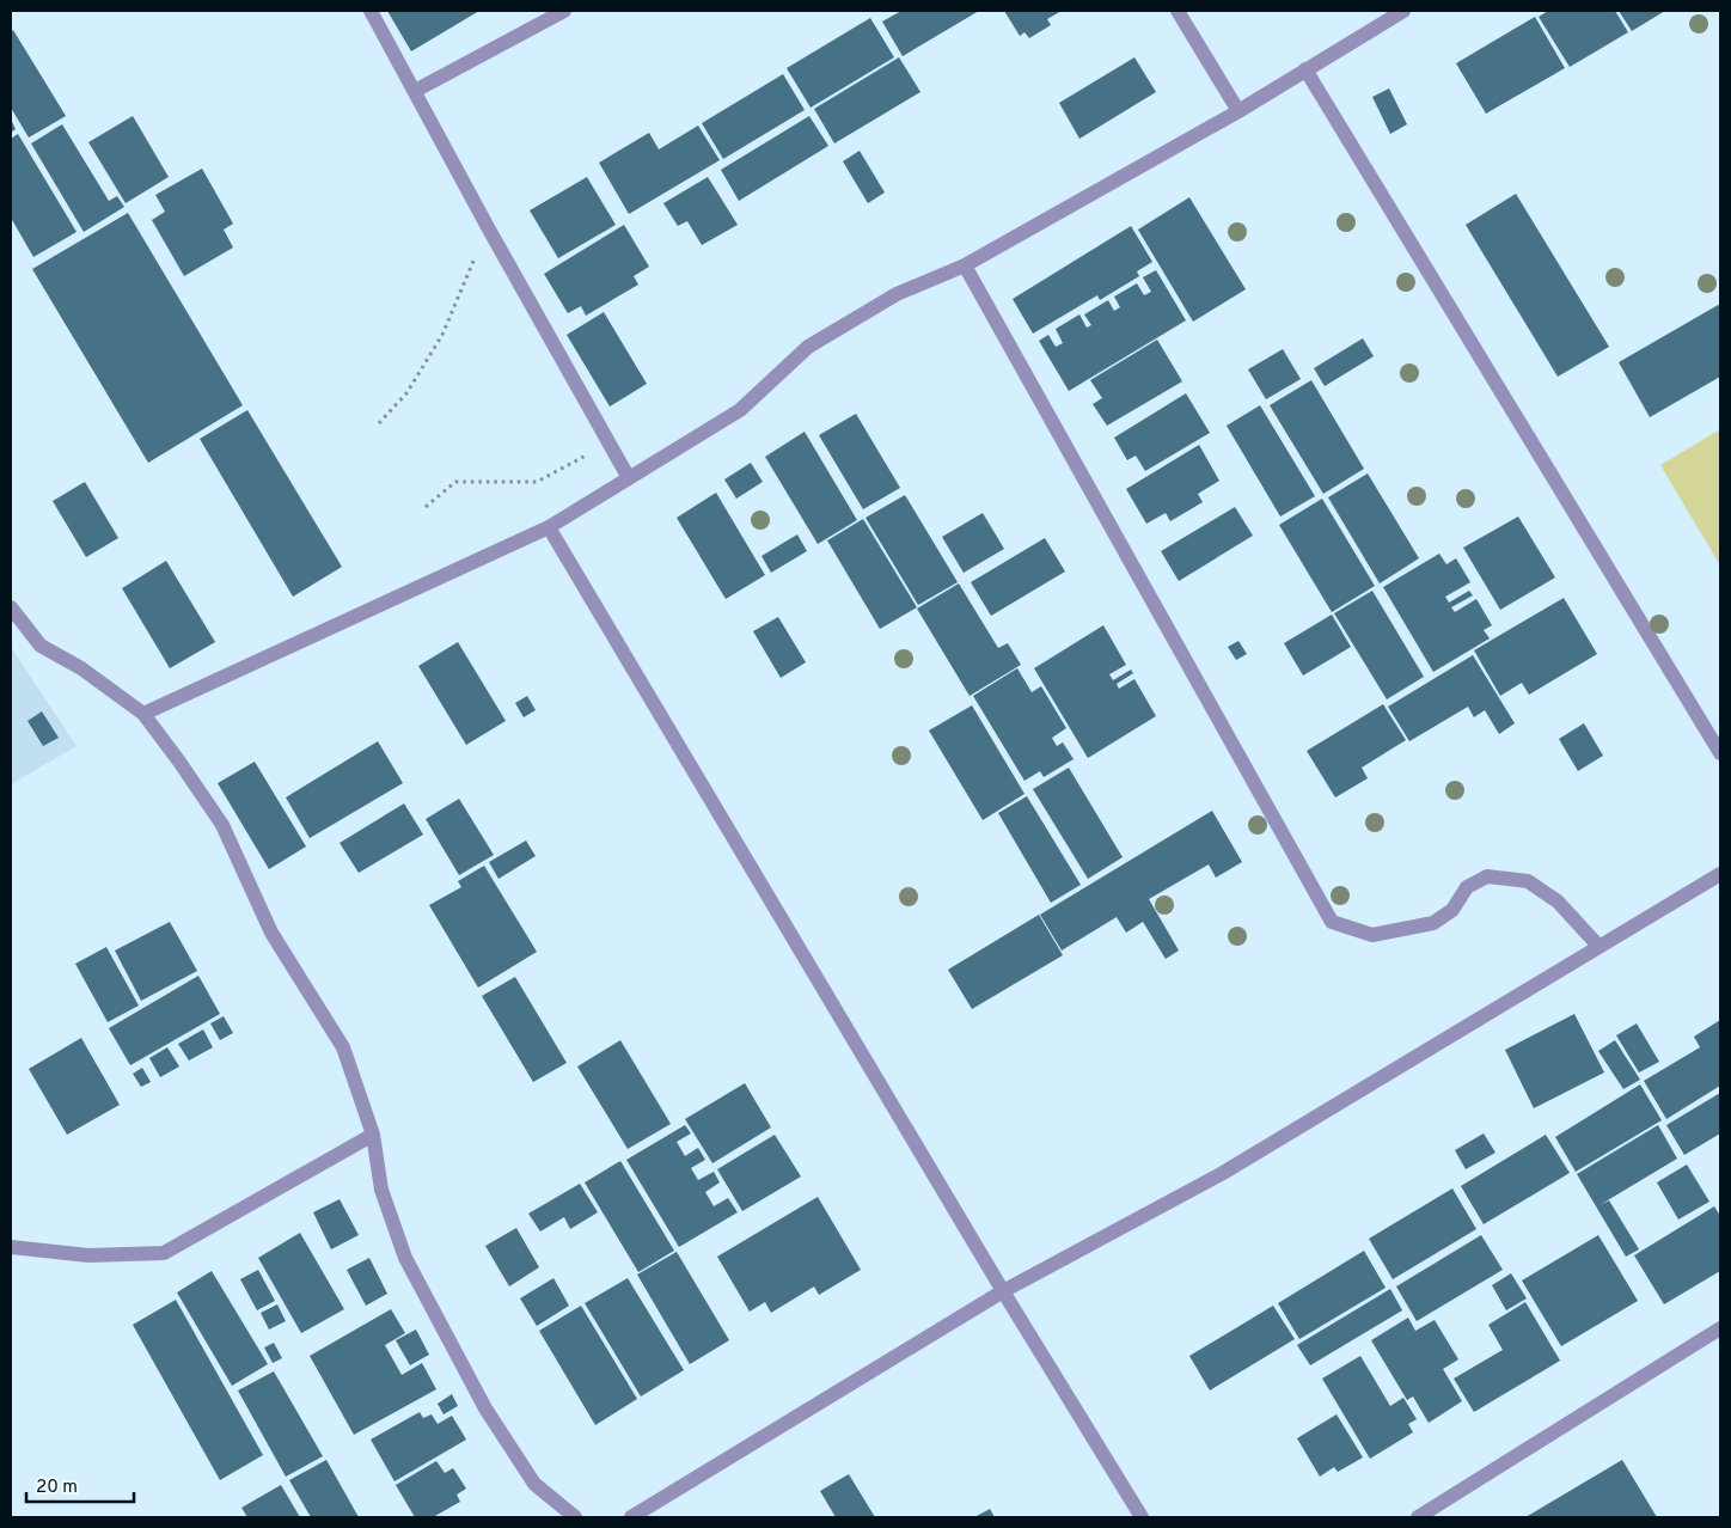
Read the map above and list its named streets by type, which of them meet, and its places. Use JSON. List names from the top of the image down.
{
  "scale_bar": "20 m"
}
